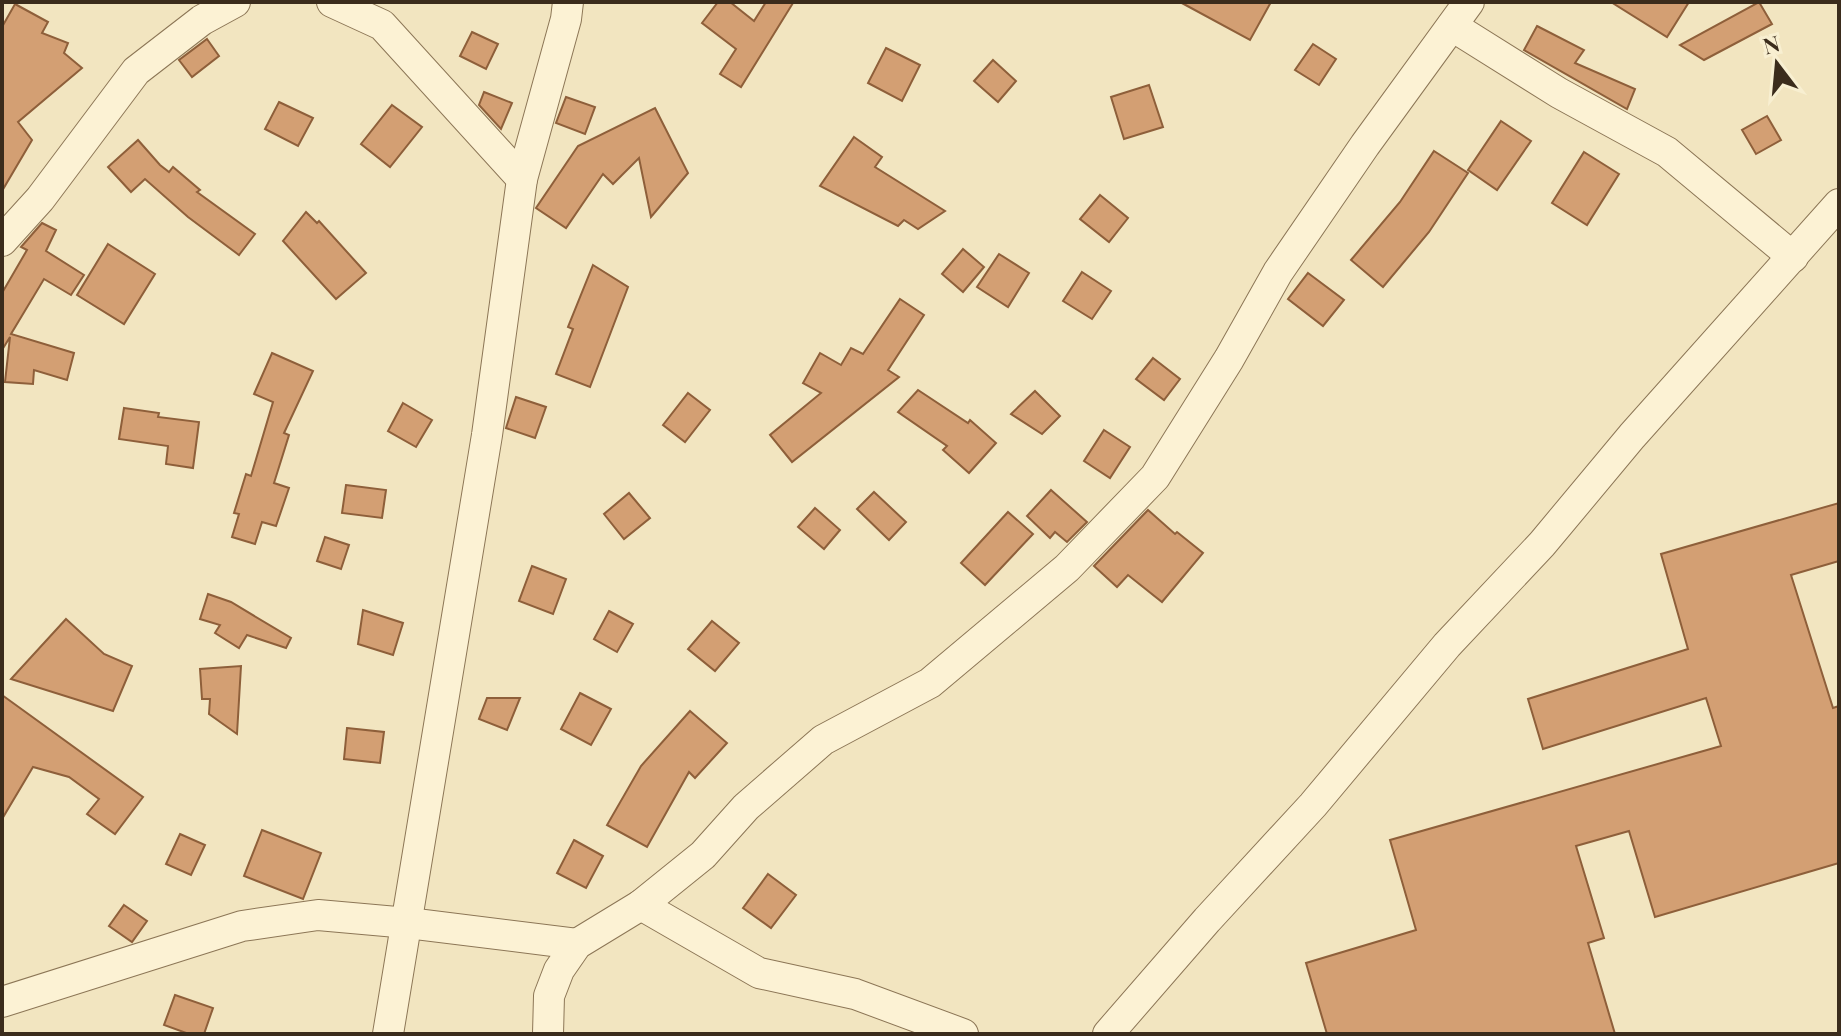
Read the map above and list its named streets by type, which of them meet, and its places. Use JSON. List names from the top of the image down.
{
  "north": "top"
}
